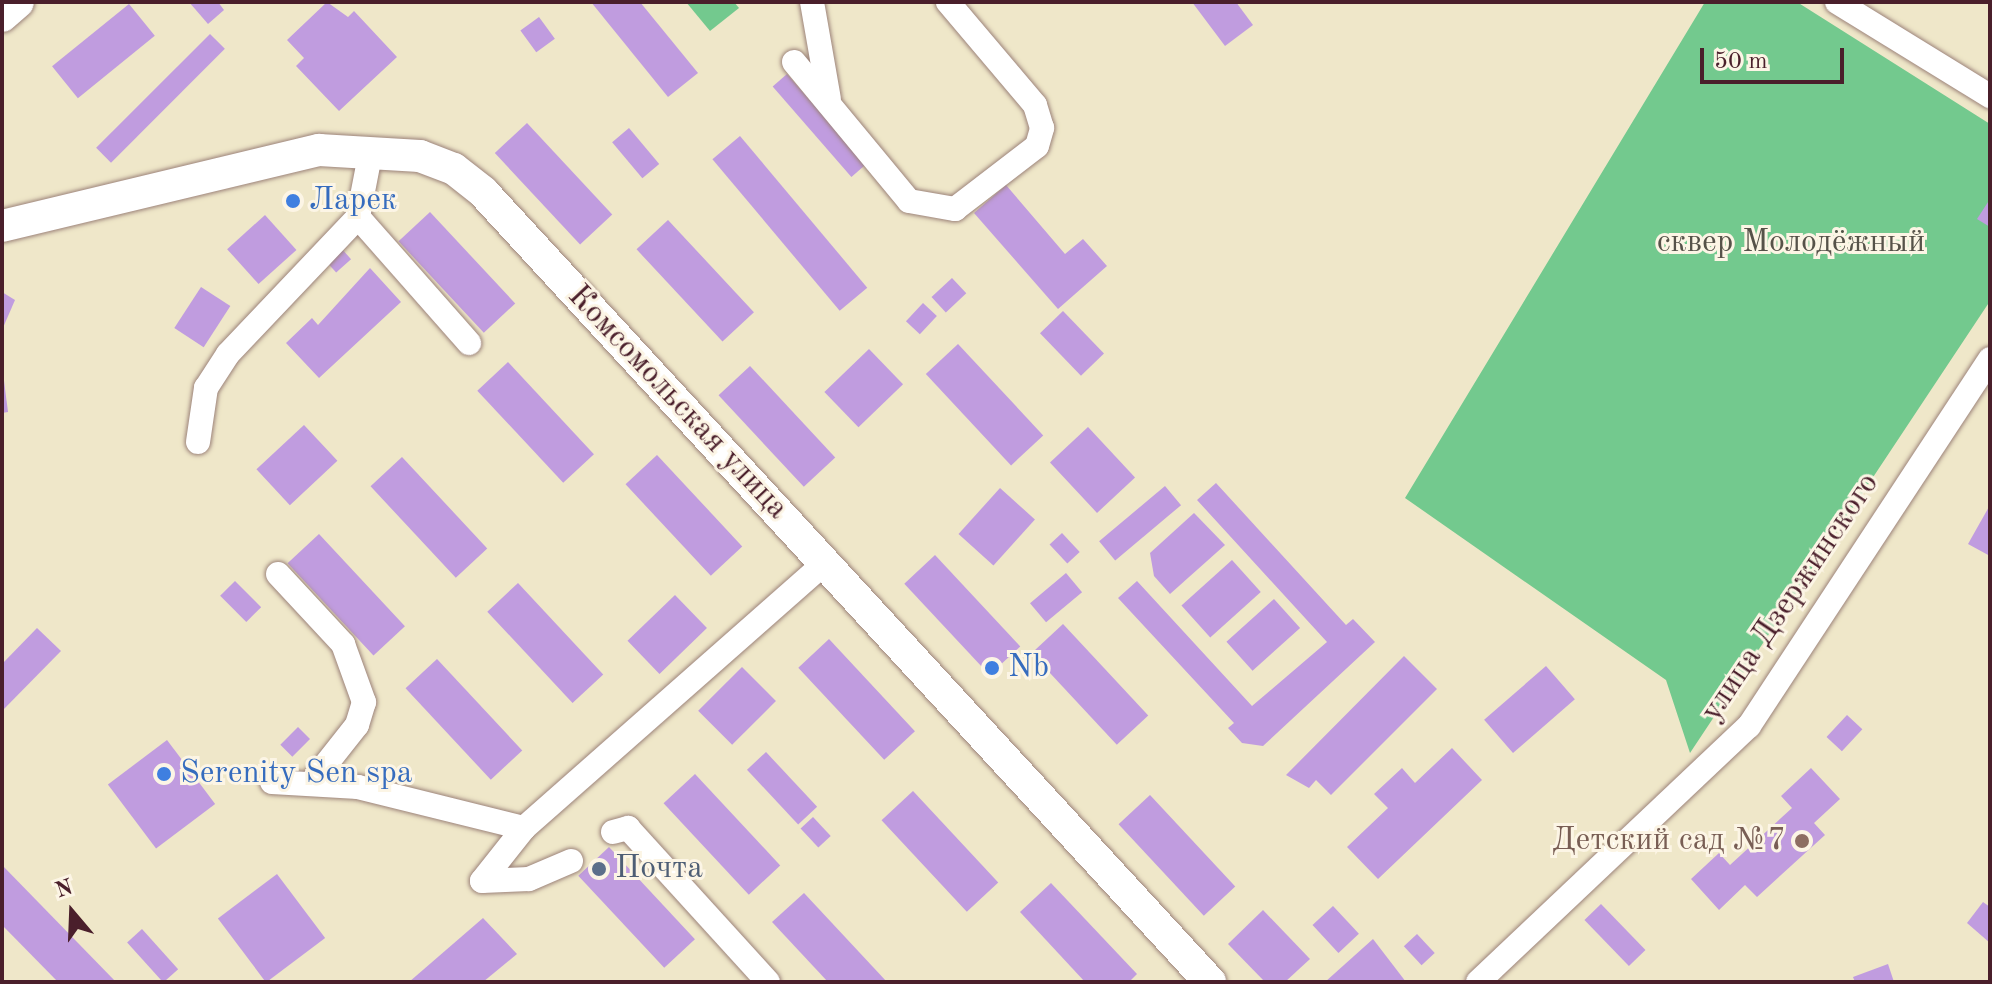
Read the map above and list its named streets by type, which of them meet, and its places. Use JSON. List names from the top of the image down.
{
  "streets": {
    "main road": ["Комсомольская улица"],
    "street": ["улица Дзержинского"]
  },
  "parks": ["сквер Молодёжный"],
  "places": [
    "Ларек",
    "Nb",
    "Serenity Sen spa",
    "Детский сад №7",
    "Почта"
  ],
  "scale_bar": "50 m",
  "north": "top"
}
